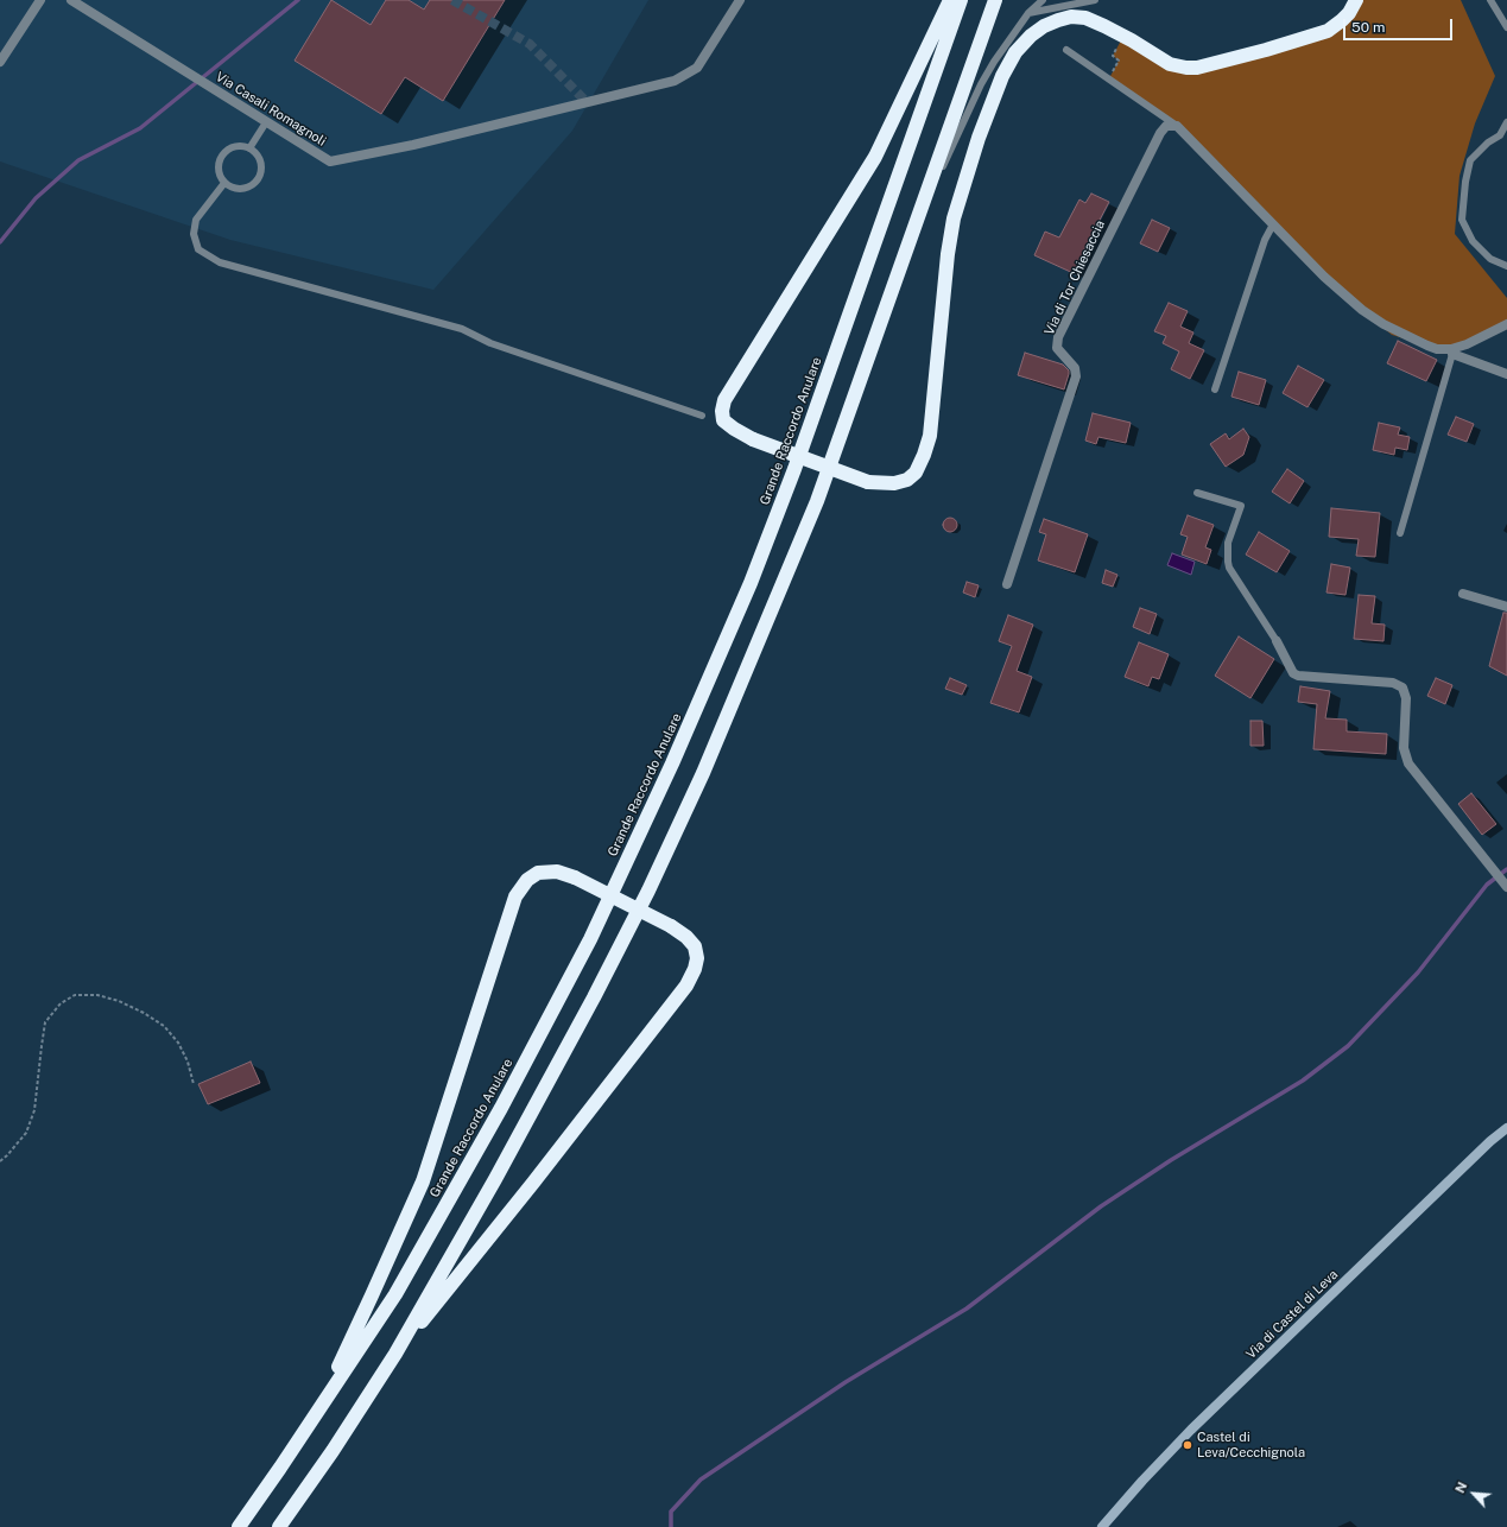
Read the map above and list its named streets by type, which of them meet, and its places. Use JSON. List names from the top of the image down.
{
  "streets": {
    "highway": ["Grande Raccordo Anulare"],
    "street": ["Via Casali Romagnoli", "Via di Tor Chiesaccia", "Via di Castel di Leva"]
  },
  "places": ["Castel di Leva/Cecchignola"],
  "scale_bar": "50 m",
  "north": "top left"
}
